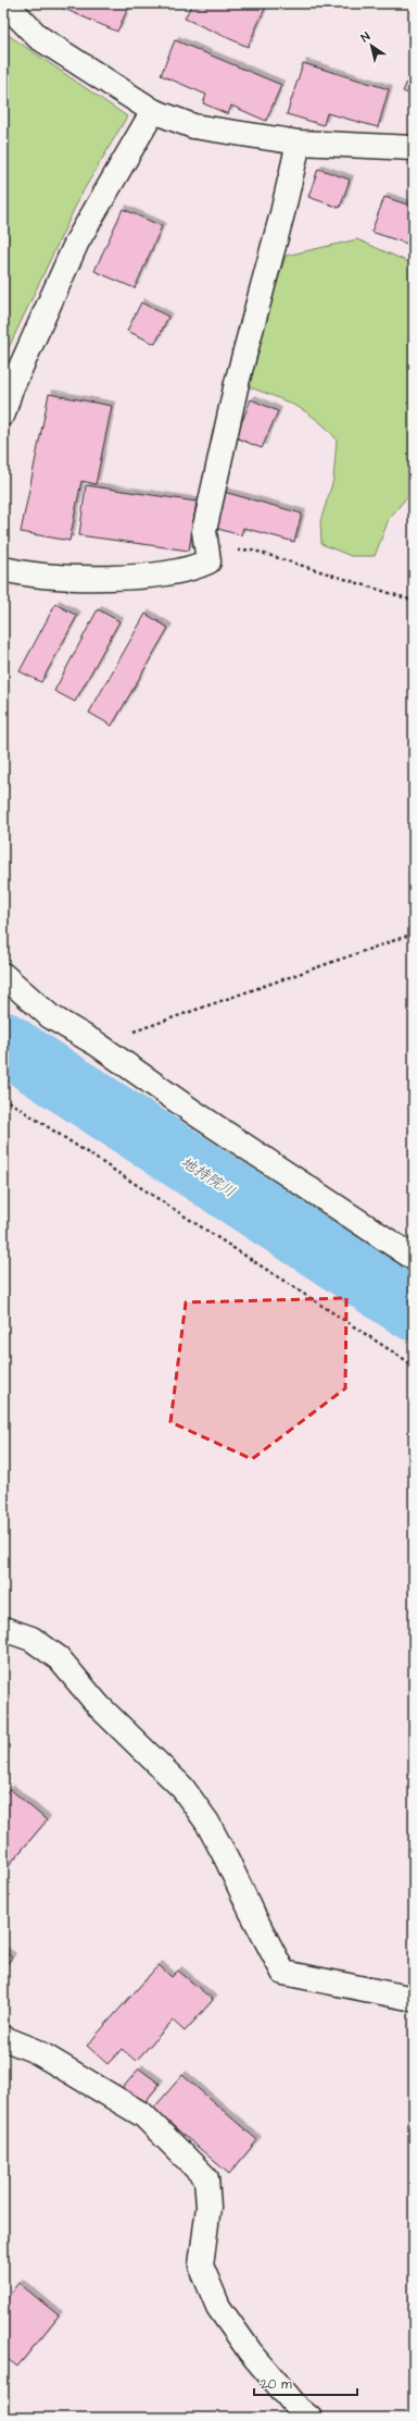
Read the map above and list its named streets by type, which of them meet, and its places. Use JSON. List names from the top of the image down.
{
  "water": ["地持院川"],
  "scale_bar": "20 m",
  "north": "top left"
}
